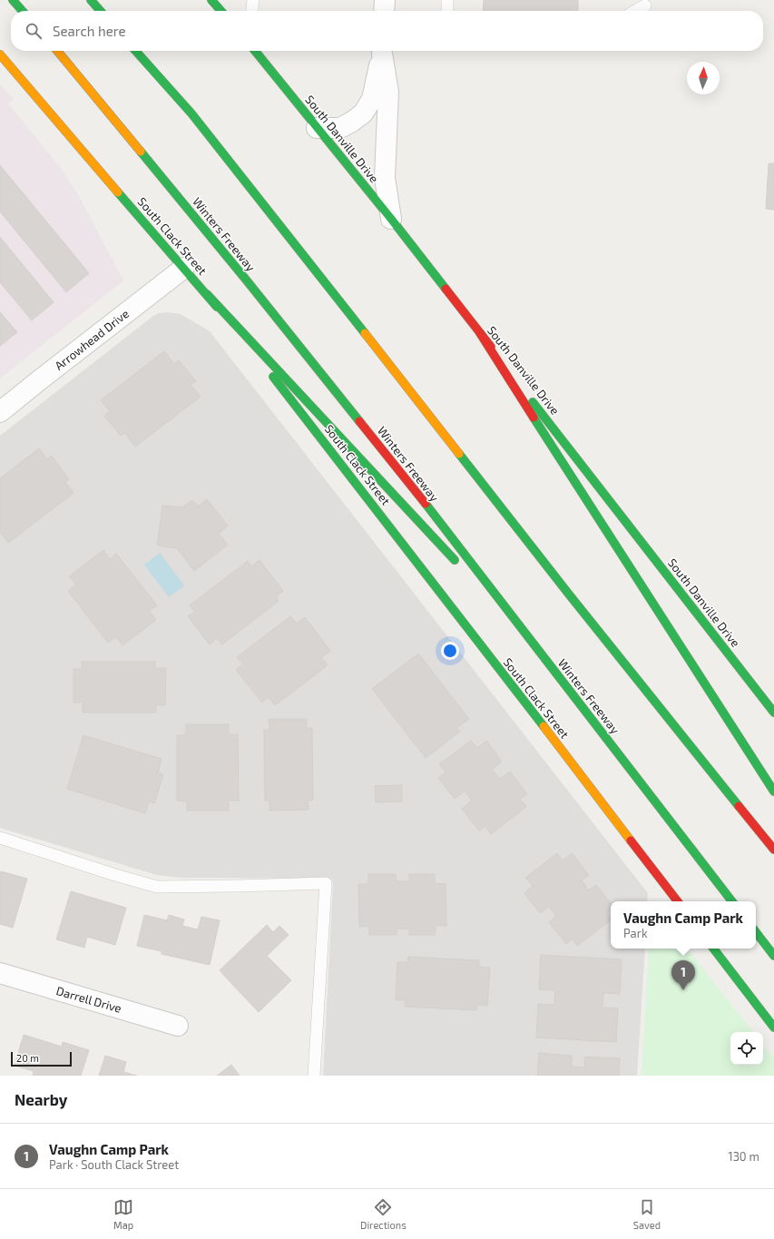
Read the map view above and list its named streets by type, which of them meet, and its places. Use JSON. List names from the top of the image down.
{
  "streets": {
    "main road": ["South Danville Drive", "Winters Freeway", "South Clack Street"],
    "street": ["Arrowhead Drive", "Darrell Drive"]
  },
  "crossings": [
    ["South Clack Street", "Arrowhead Drive"]
  ],
  "scale_bar": "20 m",
  "north": "top",
  "page": {
    "search": "Search here",
    "popup": ["Vaughn Camp Park", "Park"],
    "pins": "1",
    "scale": "20 m",
    "heading": "Nearby",
    "list": [
      {
        "mark": "1",
        "name": "Vaughn Camp Park",
        "note": "Park · South Clack Street",
        "value": "130 m"
      }
    ],
    "nav": ["Map", "Directions", "Saved"]
  }
}
